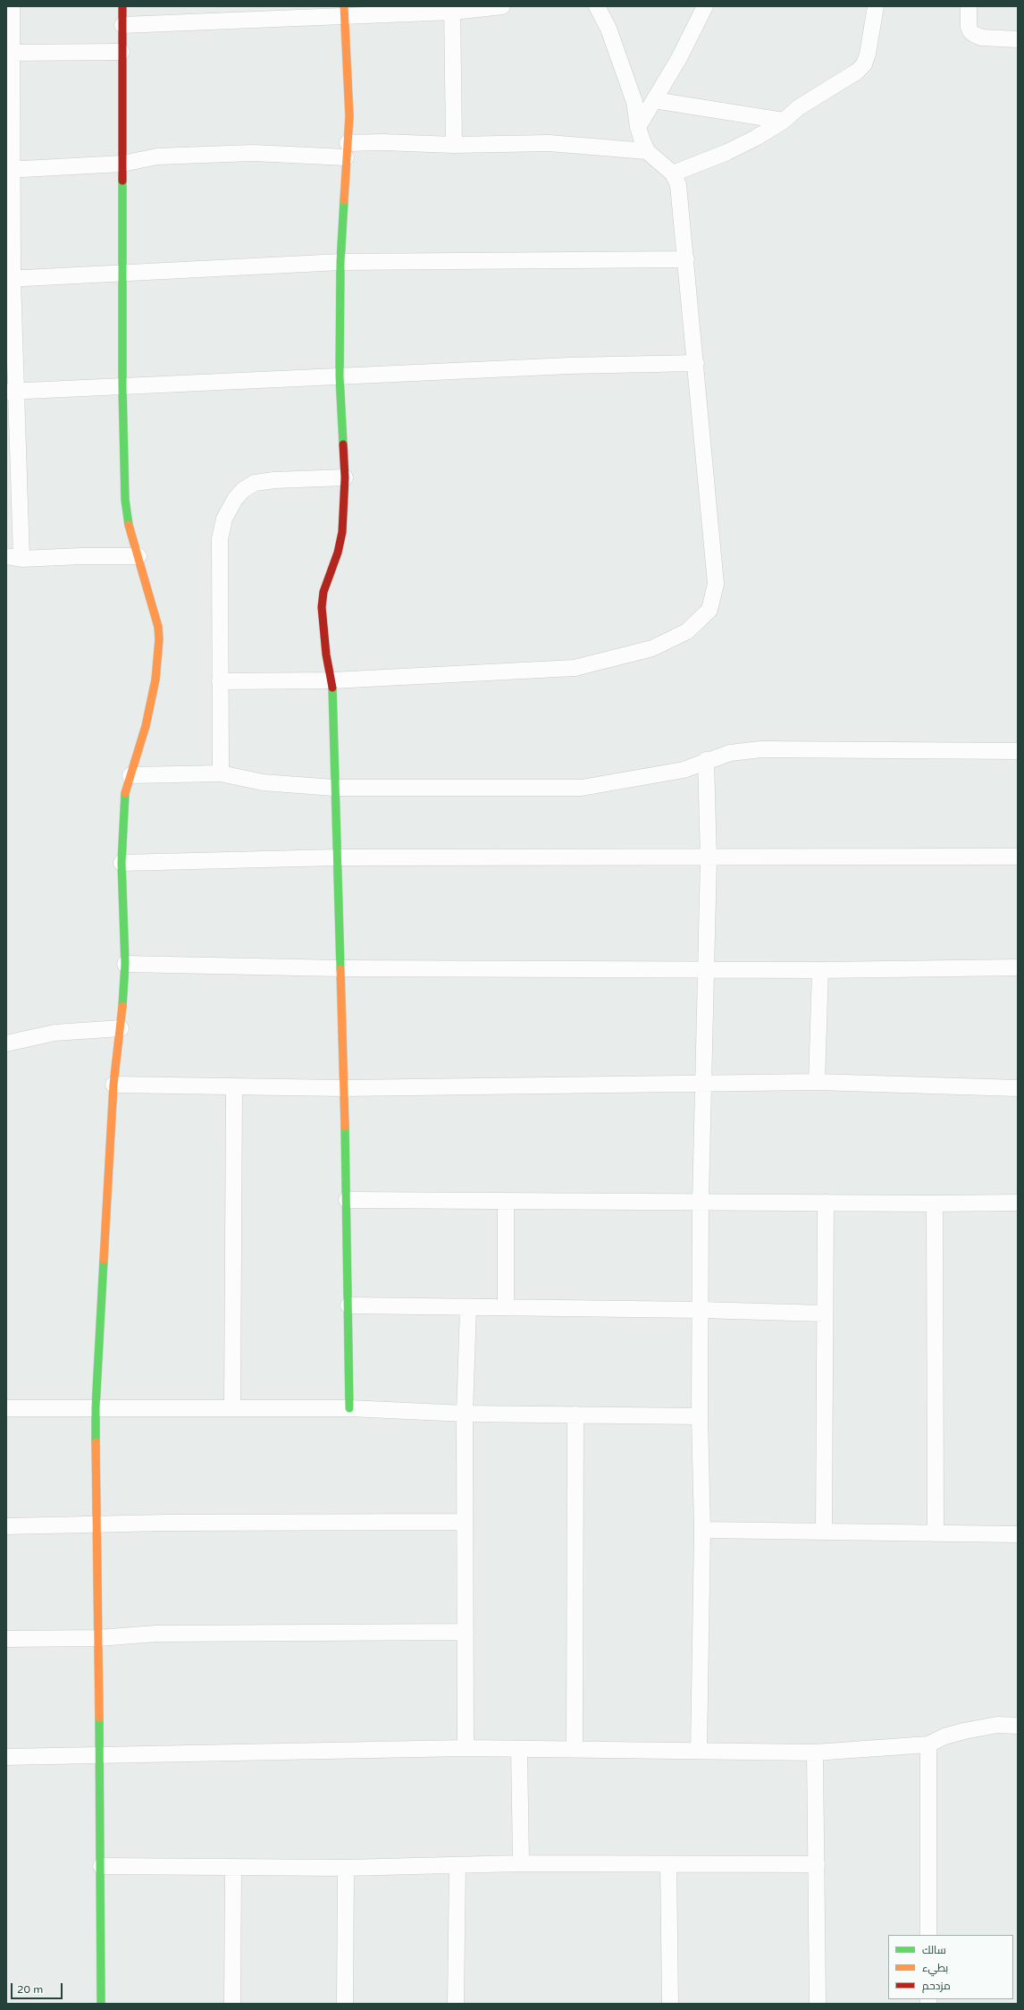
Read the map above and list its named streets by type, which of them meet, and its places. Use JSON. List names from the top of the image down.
{
  "legend": ["سالك", "بطيء", "مزدحم"],
  "scale_bar": "20 m"
}
